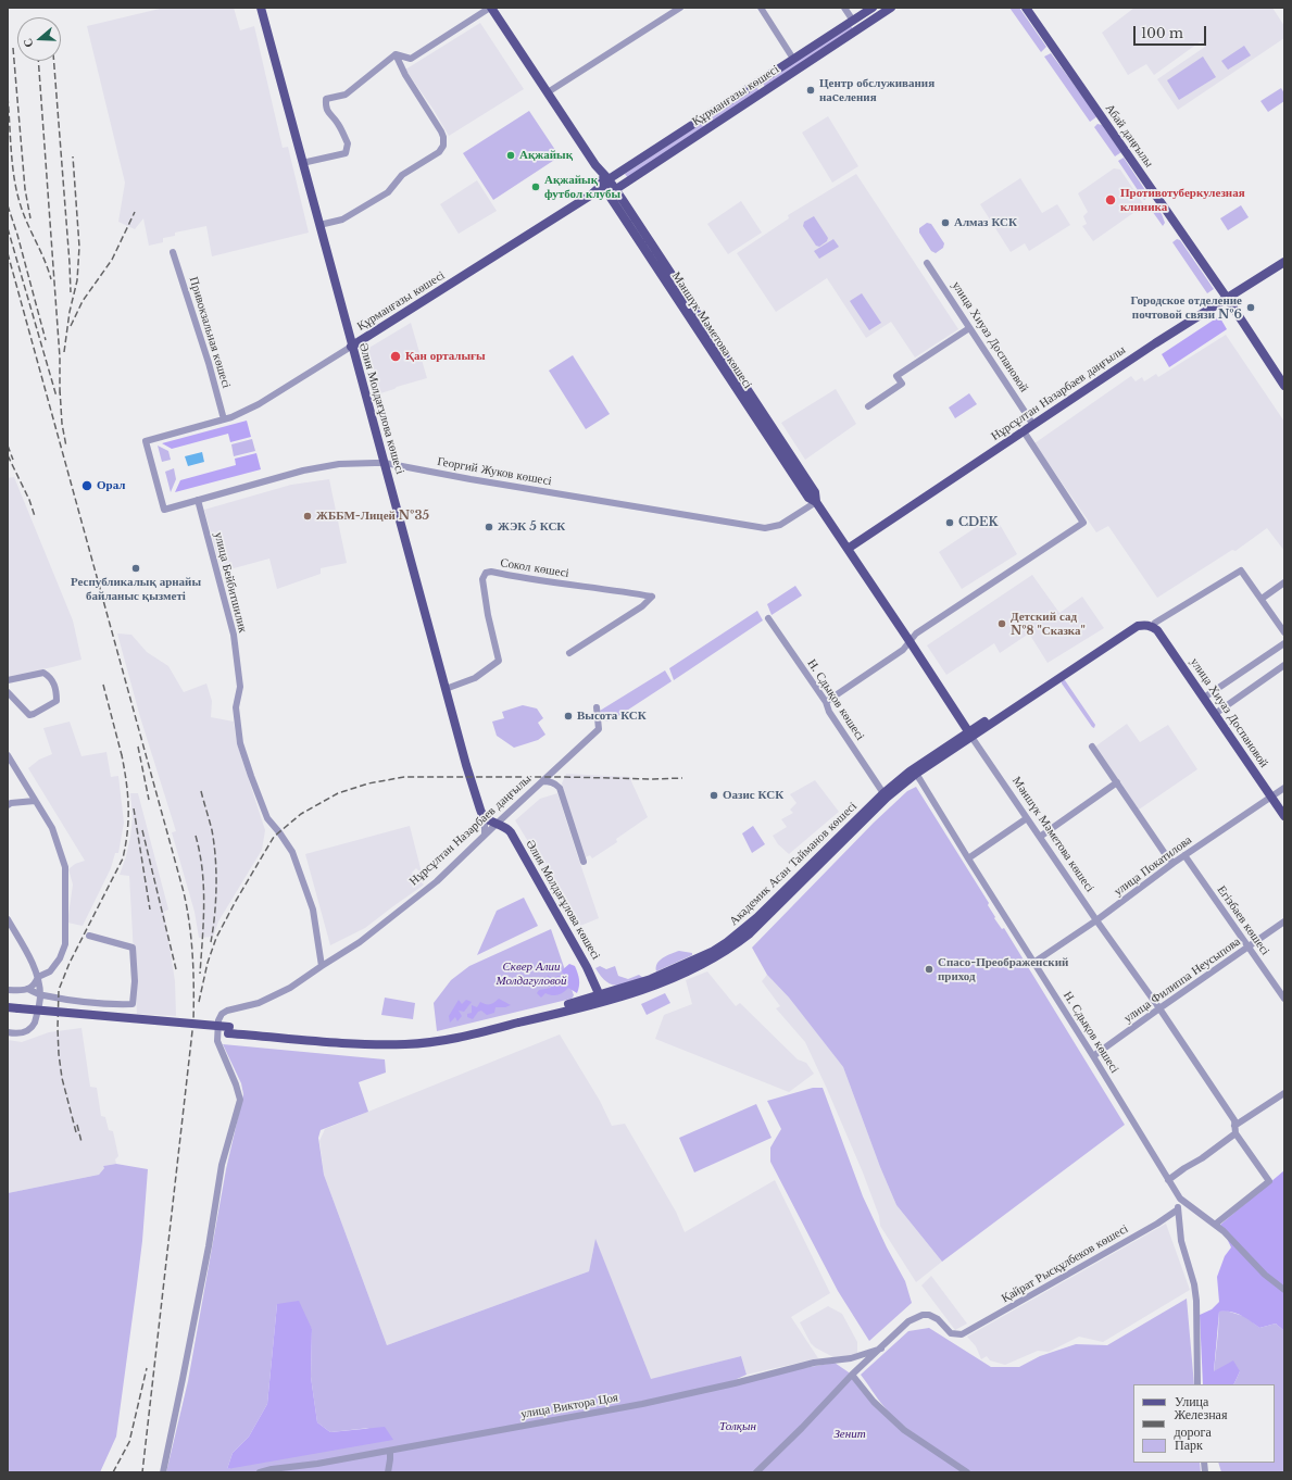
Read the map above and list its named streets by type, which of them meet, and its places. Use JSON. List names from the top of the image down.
{
  "streets": {
    "main road": [
      "Құрманғазы көшесі",
      "Абай даңғылы",
      "Мәншүк Мәметова көшесі",
      "улица Хиуаз Доспановой",
      "Нұрсұлтан Назарбаев даңғылы",
      "Әлия Молдағұлова көшесі",
      "Академик Асан Тайманов көшесі"
    ],
    "street": [
      "Привокзальная көшесі",
      "Георгий Жуков көшесі",
      "Сокол көшесі",
      "улица Бейбитшилик",
      "Н. Сдықов көшесі",
      "улица Покатилова",
      "Егізбаев көшесі",
      "улица Филиппа Неусыпова",
      "Қайрат Рысқұлбеков көшесі",
      "улица Виктора Цоя"
    ]
  },
  "crossings": [
    ["Құрманғазы көшесі", "Мәншүк Мәметова көшесі"],
    ["Құрманғазы көшесі", "Привокзальная көшесі"],
    ["Құрманғазы көшесі", "Әлия Молдағұлова көшесі"],
    ["Құрманғазы көшесі", "Георгий Жуков көшесі"],
    ["Абай даңғылы", "Нұрсұлтан Назарбаев даңғылы"],
    ["Мәншүк Мәметова көшесі", "Нұрсұлтан Назарбаев даңғылы"],
    ["Мәншүк Мәметова көшесі", "Георгий Жуков көшесі"],
    ["Мәншүк Мәметова көшесі", "Академик Асан Тайманов көшесі"],
    ["Мәншүк Мәметова көшесі", "улица Покатилова"],
    ["Мәншүк Мәметова көшесі", "улица Филиппа Неусыпова"],
    ["улица Хиуаз Доспановой", "Нұрсұлтан Назарбаев даңғылы"],
    ["улица Хиуаз Доспановой", "Академик Асан Тайманов көшесі"],
    ["улица Хиуаз Доспановой", "улица Покатилова"],
    ["Нұрсұлтан Назарбаев даңғылы", "Әлия Молдағұлова көшесі"],
    ["Нұрсұлтан Назарбаев даңғылы", "улица Бейбитшилик"],
    ["Әлия Молдағұлова көшесі", "Георгий Жуков көшесі"],
    ["Әлия Молдағұлова көшесі", "Сокол көшесі"],
    ["Әлия Молдағұлова көшесі", "Академик Асан Тайманов көшесі"],
    ["Георгий Жуков көшесі", "улица Бейбитшилик"],
    ["Н. Сдықов көшесі", "Академик Асан Тайманов көшесі"],
    ["Н. Сдықов көшесі", "улица Покатилова"],
    ["Н. Сдықов көшесі", "улица Филиппа Неусыпова"],
    ["улица Покатилова", "Егізбаев көшесі"],
    ["Егізбаев көшесі", "улица Филиппа Неусыпова"],
    ["Қайрат Рысқұлбеков көшесі", "улица Виктора Цоя"]
  ],
  "parks": ["Сквер Алии Молдагуловой", "Толқын", "Зенит"],
  "places": [
    "Центр обслуживания наcеления",
    "Ақжайық",
    "Ақжайық футбол клубы",
    "Противотуберкулезная клиника",
    "Алмаз КСК",
    "Городское отделение почтовой связи №6",
    "Қан орталығы",
    "Орал",
    "ЖББМ-Лицей №35",
    "CDEK",
    "ЖЭК 5 КСК",
    "Республикалық арнайы байланыс қызметі",
    "Детский сад №8 \"Сказка\"",
    "Высота КСК",
    "Оазис КСК",
    "Спасо-Преображенский приход"
  ],
  "legend": ["Улица", "Железная дорога", "Парк"],
  "scale_bar": "100 m",
  "north": "left"
}
